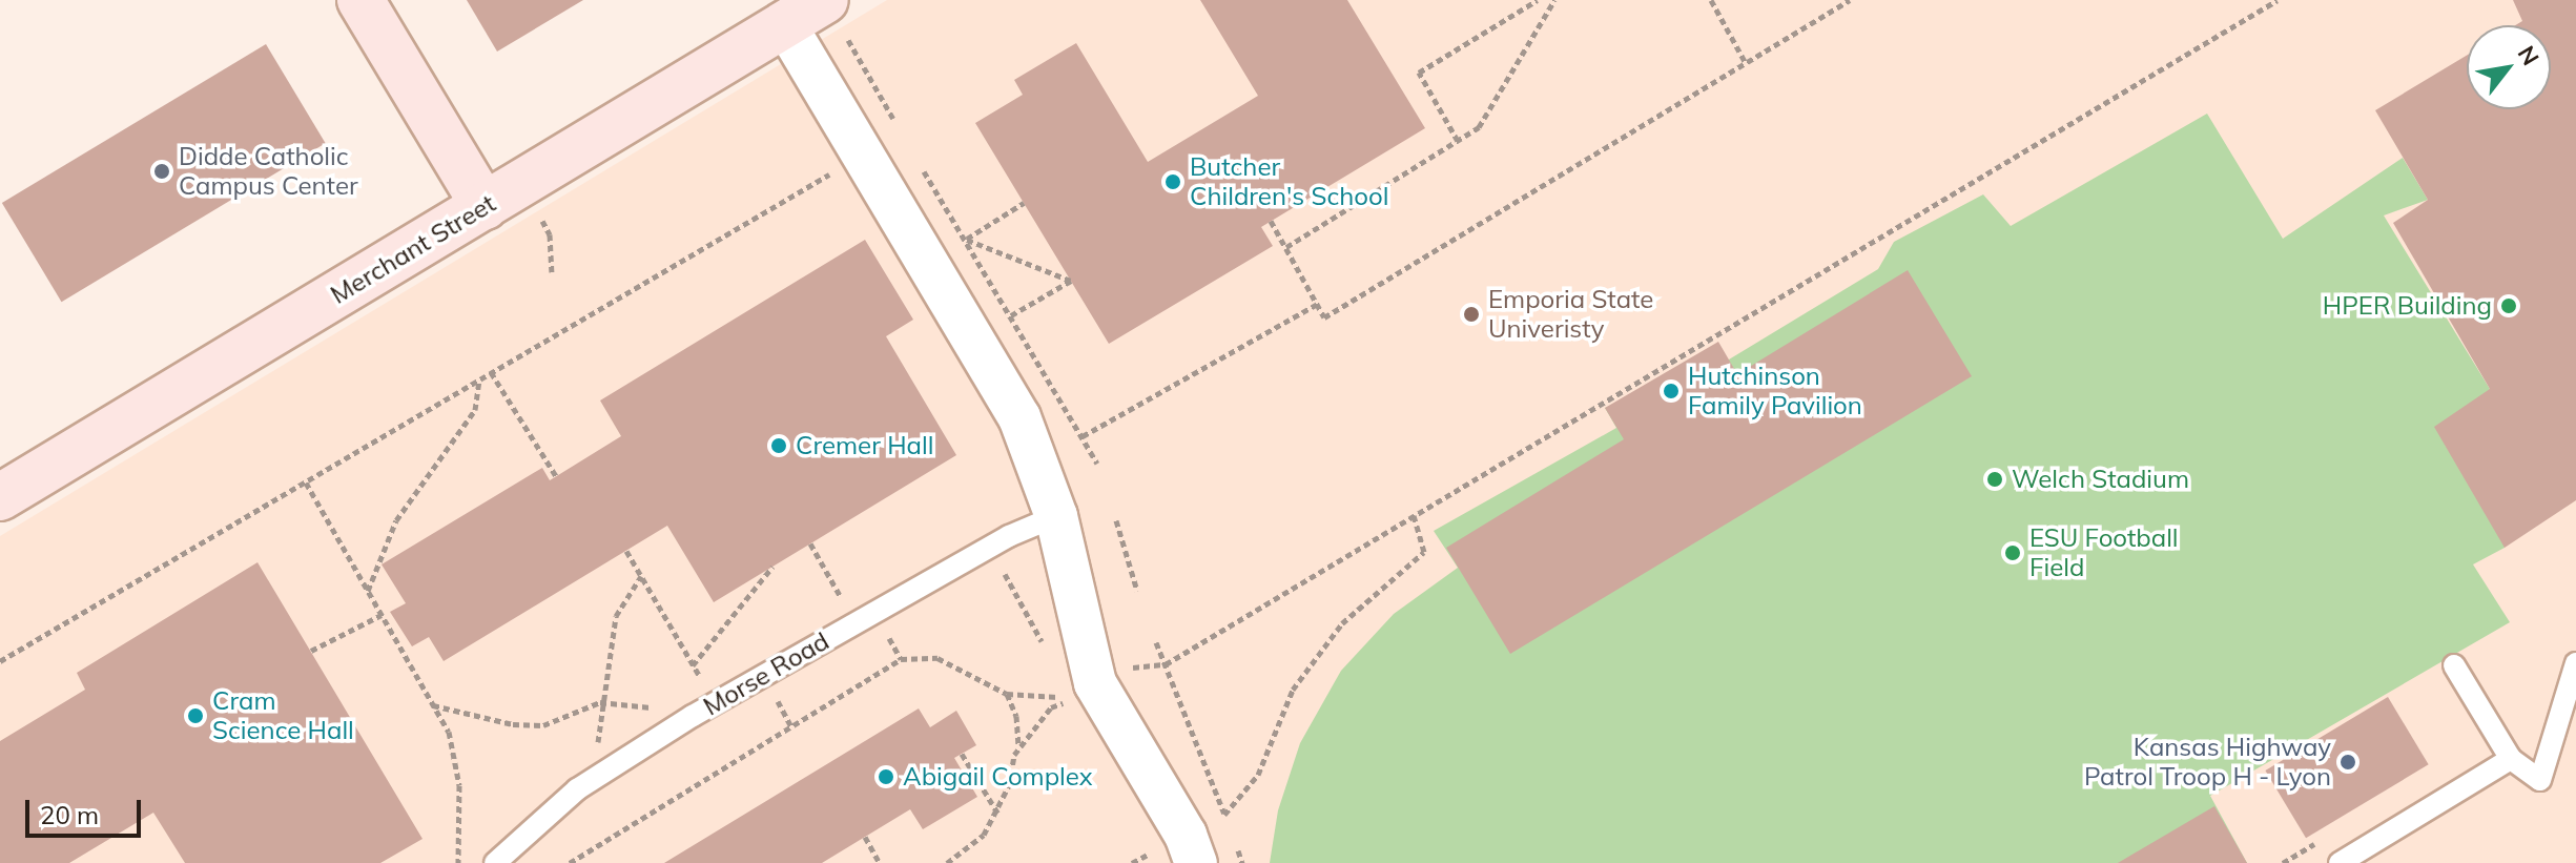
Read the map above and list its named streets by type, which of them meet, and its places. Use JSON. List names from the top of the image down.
{
  "streets": {
    "main road": ["Merchant Street"],
    "lane": ["Morse Road"]
  },
  "places": [
    "Didde Catholic Campus Center",
    "Butcher Children's School",
    "HPER Building",
    "Emporia State Univeristy",
    "Hutchinson Family Pavilion",
    "Cremer Hall",
    "Welch Stadium",
    "ESU Football Field",
    "Cram Science Hall",
    "Kansas Highway Patrol Troop H - Lyon",
    "Abigail Complex"
  ],
  "scale_bar": "20 m",
  "north": "top right"
}
